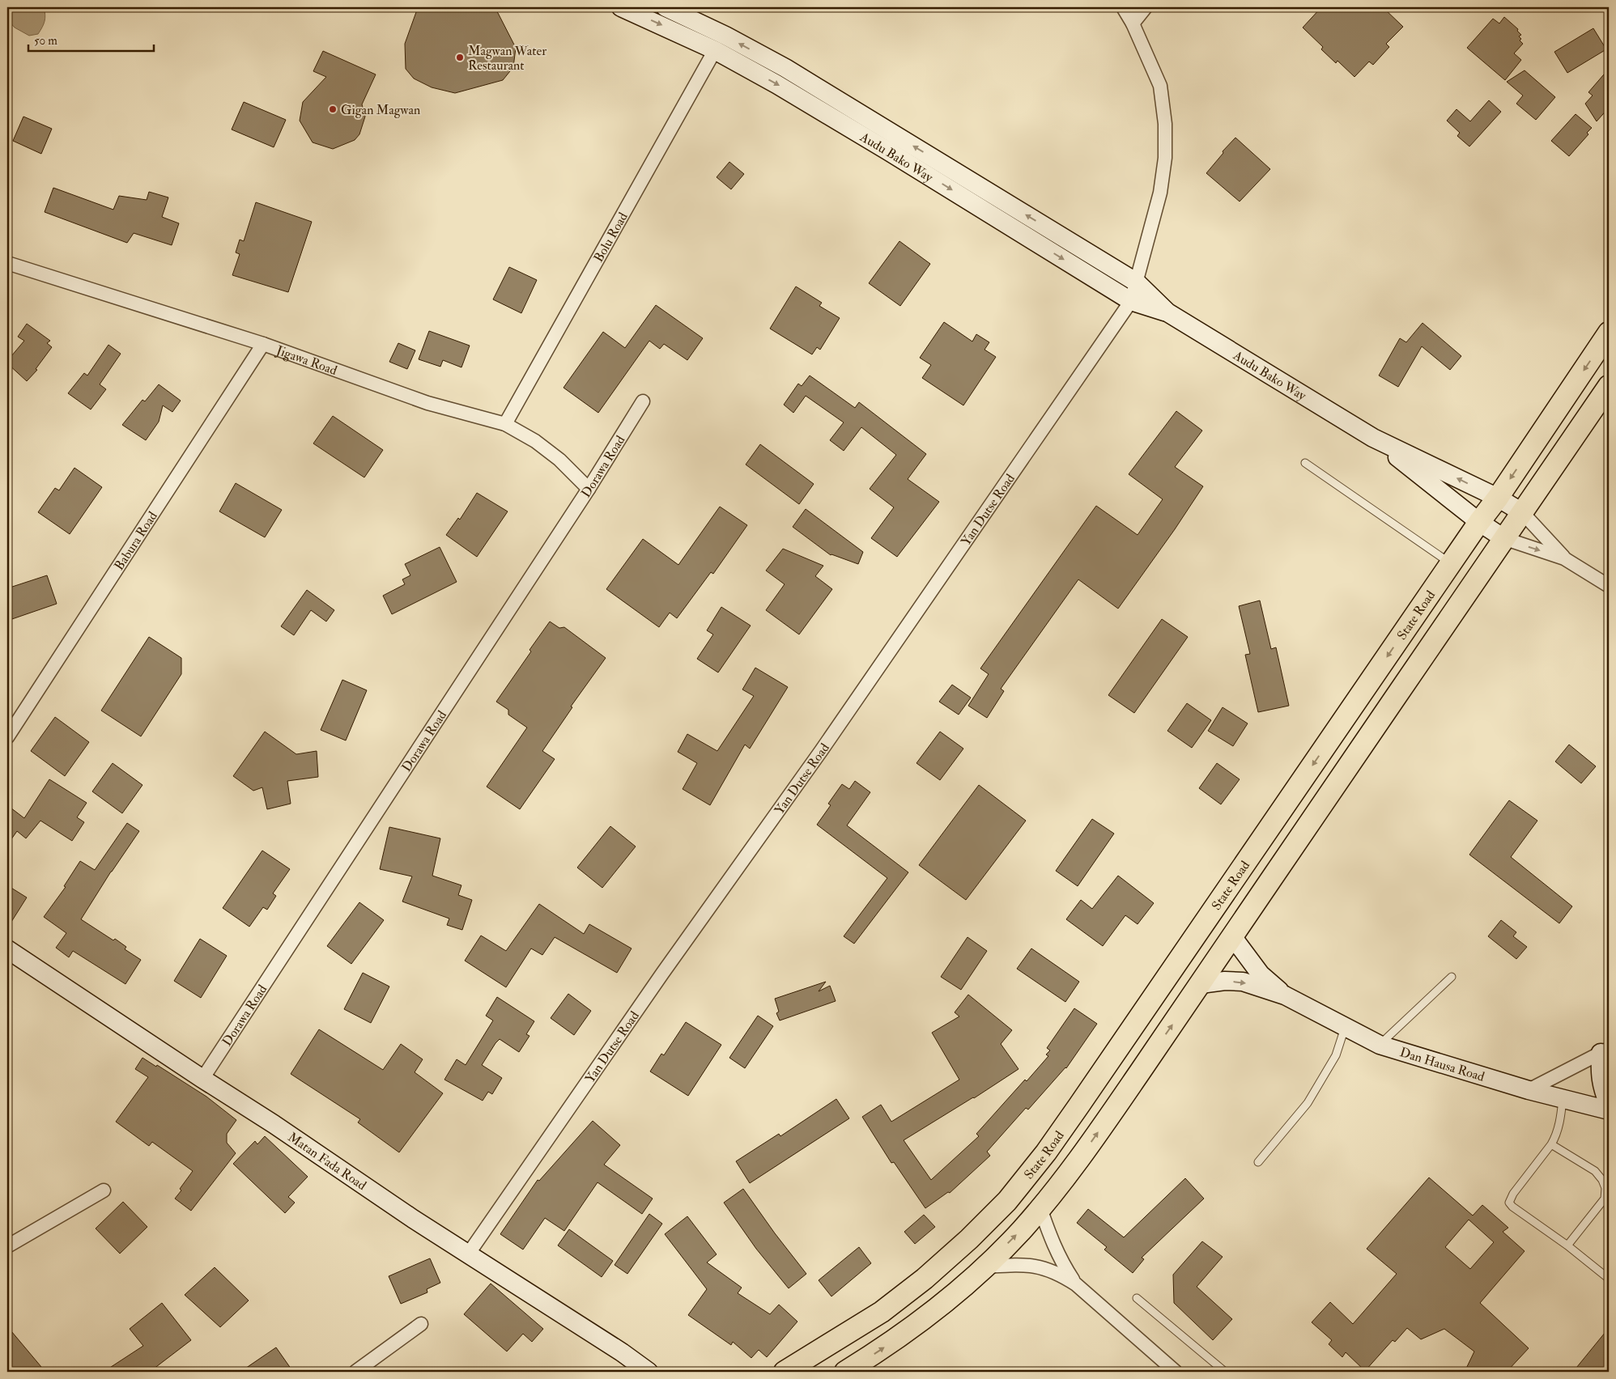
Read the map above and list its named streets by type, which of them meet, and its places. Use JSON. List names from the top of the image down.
{
  "streets": {
    "main road": [
      "Audu Bako Way",
      "State Road",
      "Dan Hausa Road",
      "Matan Fada Road"
    ],
    "street": [
      "Bolu Road",
      "Jigawa Road",
      "Dorawa Road",
      "Yan Dutse Road",
      "Babura Road"
    ]
  },
  "crossings": [
    ["Audu Bako Way", "Bolu Road"],
    ["Audu Bako Way", "Yan Dutse Road"],
    ["Audu Bako Way", "State Road"],
    ["Bolu Road", "Jigawa Road"],
    ["Jigawa Road", "Dorawa Road"],
    ["Jigawa Road", "Babura Road"],
    ["Dorawa Road", "Matan Fada Road"],
    ["Yan Dutse Road", "Matan Fada Road"]
  ],
  "places": ["Magwan Water Restaurant", "Gigan Magwan"],
  "scale_bar": "50 m"
}
